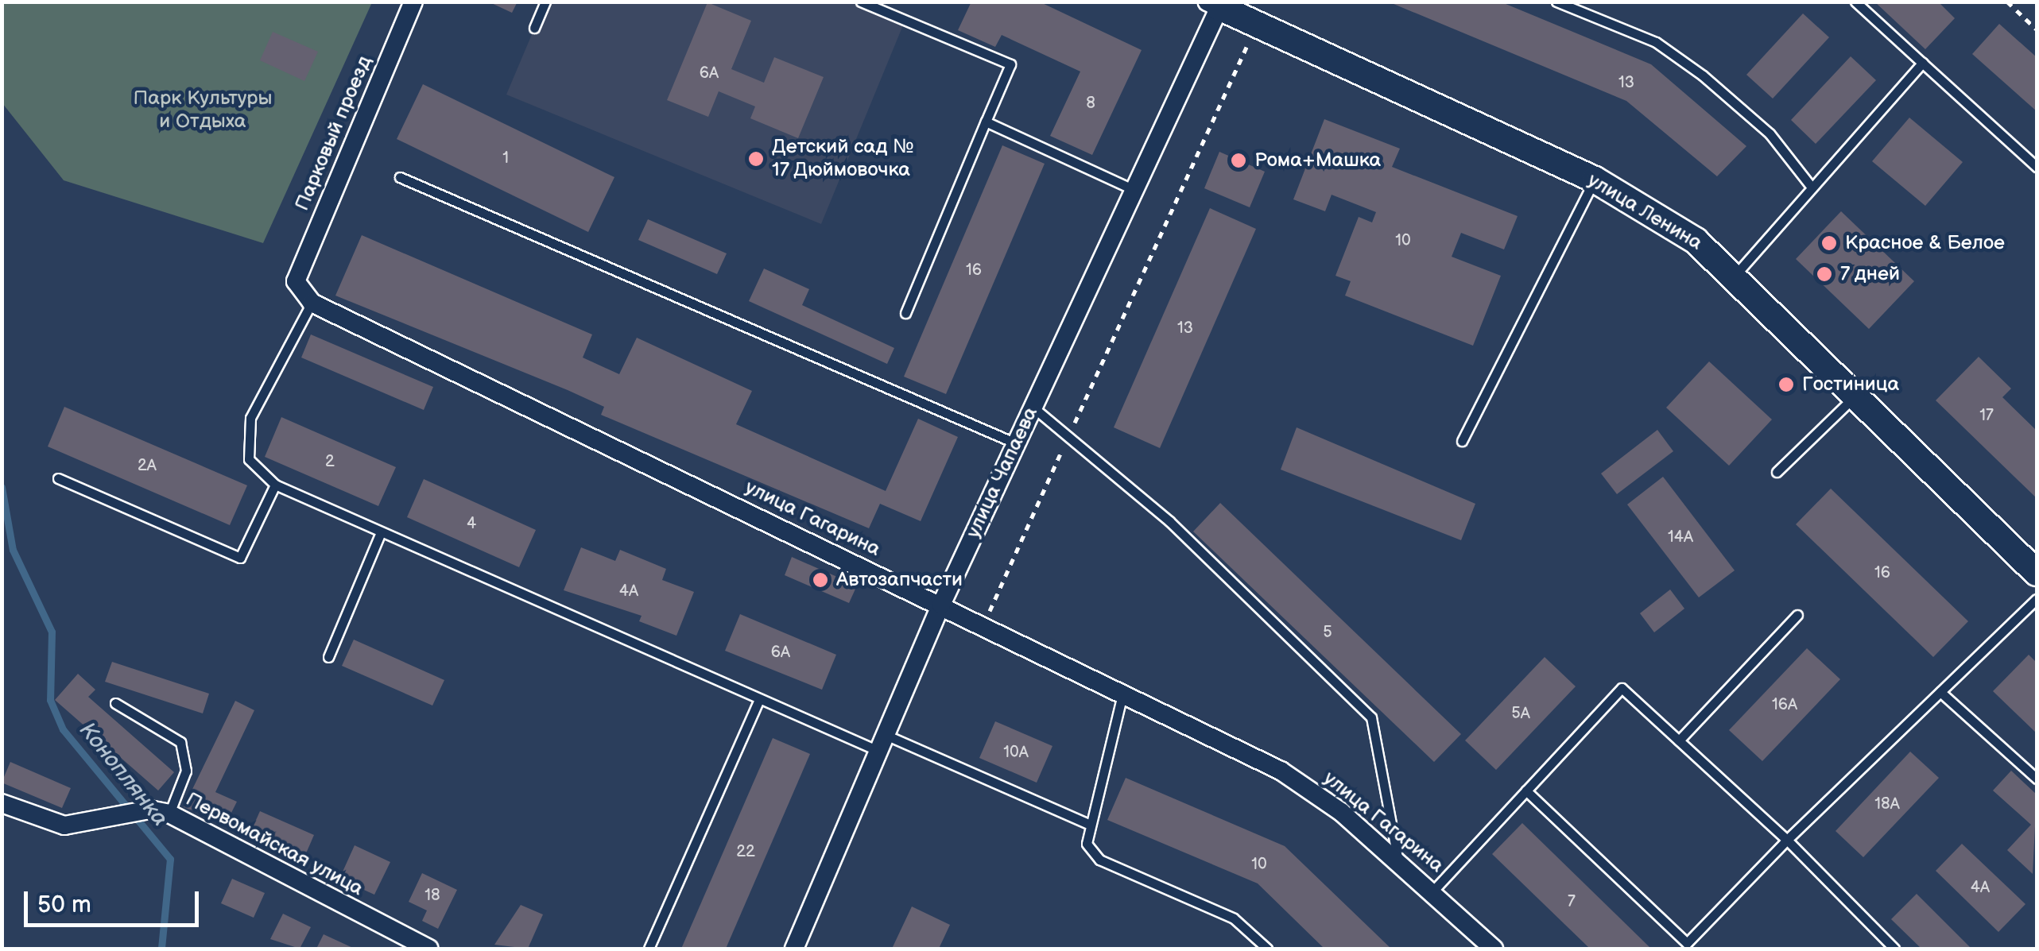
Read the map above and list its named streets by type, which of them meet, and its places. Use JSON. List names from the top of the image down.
{
  "streets": {
    "main road": ["улица Ленина"],
    "street": [
      "Парковый проезд",
      "улица Чапаева",
      "улица Гагарина",
      "Первомайская улица"
    ]
  },
  "crossings": [
    ["Парковый проезд", "улица Гагарина"],
    ["улица Ленина", "улица Чапаева"],
    ["улица Чапаева", "улица Гагарина"]
  ],
  "water": ["Коноплянка"],
  "parks": ["Парк Культуры и Отдыха"],
  "places": [
    "Детский сад № 17 Дюймовочка",
    "Рома+Машка",
    "Красное & Белое",
    "7 дней",
    "Гостиница",
    "Автозапчасти"
  ],
  "house_numbers": [
    "6А",
    "13",
    "8",
    "1",
    "10",
    "16",
    "13",
    "17",
    "2",
    "2А",
    "4",
    "14А",
    "16",
    "4А",
    "5",
    "6А",
    "16А",
    "5А",
    "10А",
    "18А",
    "22",
    "10",
    "4А",
    "18",
    "7"
  ],
  "scale_bar": "50 m"
}
